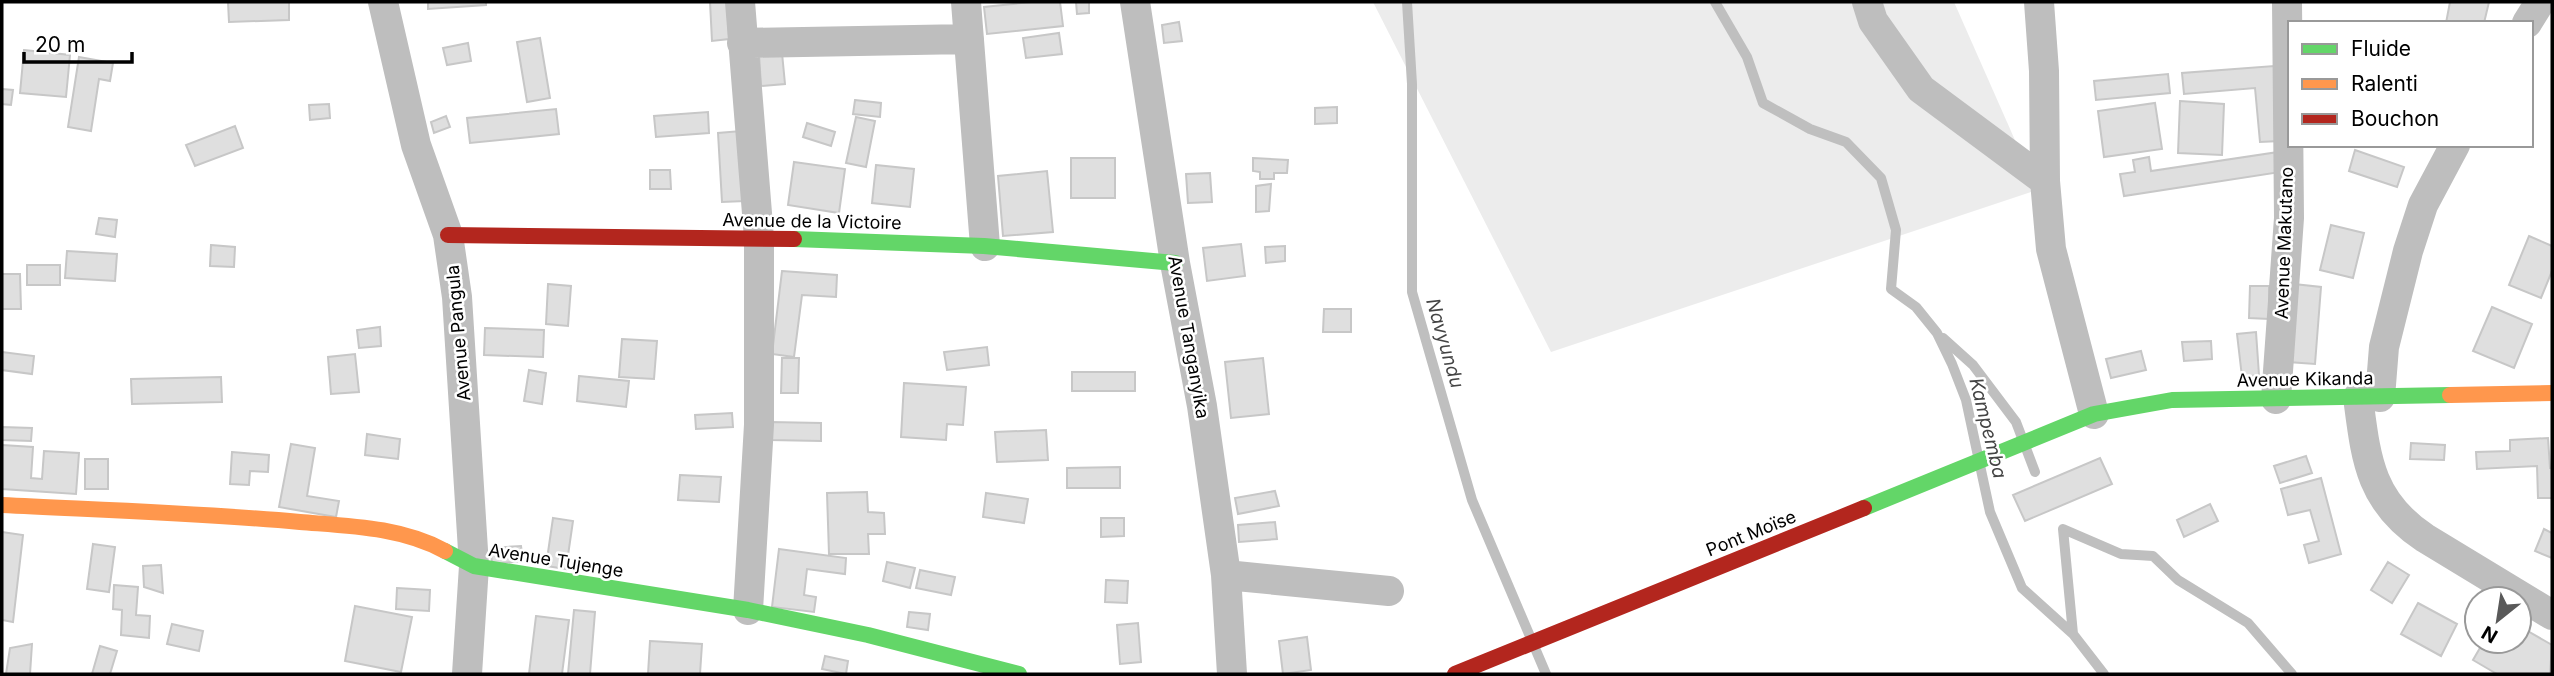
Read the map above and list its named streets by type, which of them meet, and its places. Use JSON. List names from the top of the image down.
{
  "streets": {
    "street": [
      "Avenue de la Victoire",
      "Avenue Makutano",
      "Avenue Pangula",
      "Avenue Tanganyika",
      "Avenue Kikanda",
      "Pont Moïse",
      "Avenue Tujenge"
    ]
  },
  "crossings": [
    ["Avenue de la Victoire", "Avenue Pangula"],
    ["Avenue de la Victoire", "Avenue Tanganyika"],
    ["Avenue Makutano", "Avenue Kikanda"],
    ["Avenue Pangula", "Avenue Tujenge"],
    ["Avenue Kikanda", "Pont Moïse"]
  ],
  "water": ["Navyundu", "Kampemba"],
  "legend": ["Fluide", "Ralenti", "Bouchon"],
  "scale_bar": "20 m",
  "north": "bottom left"
}
